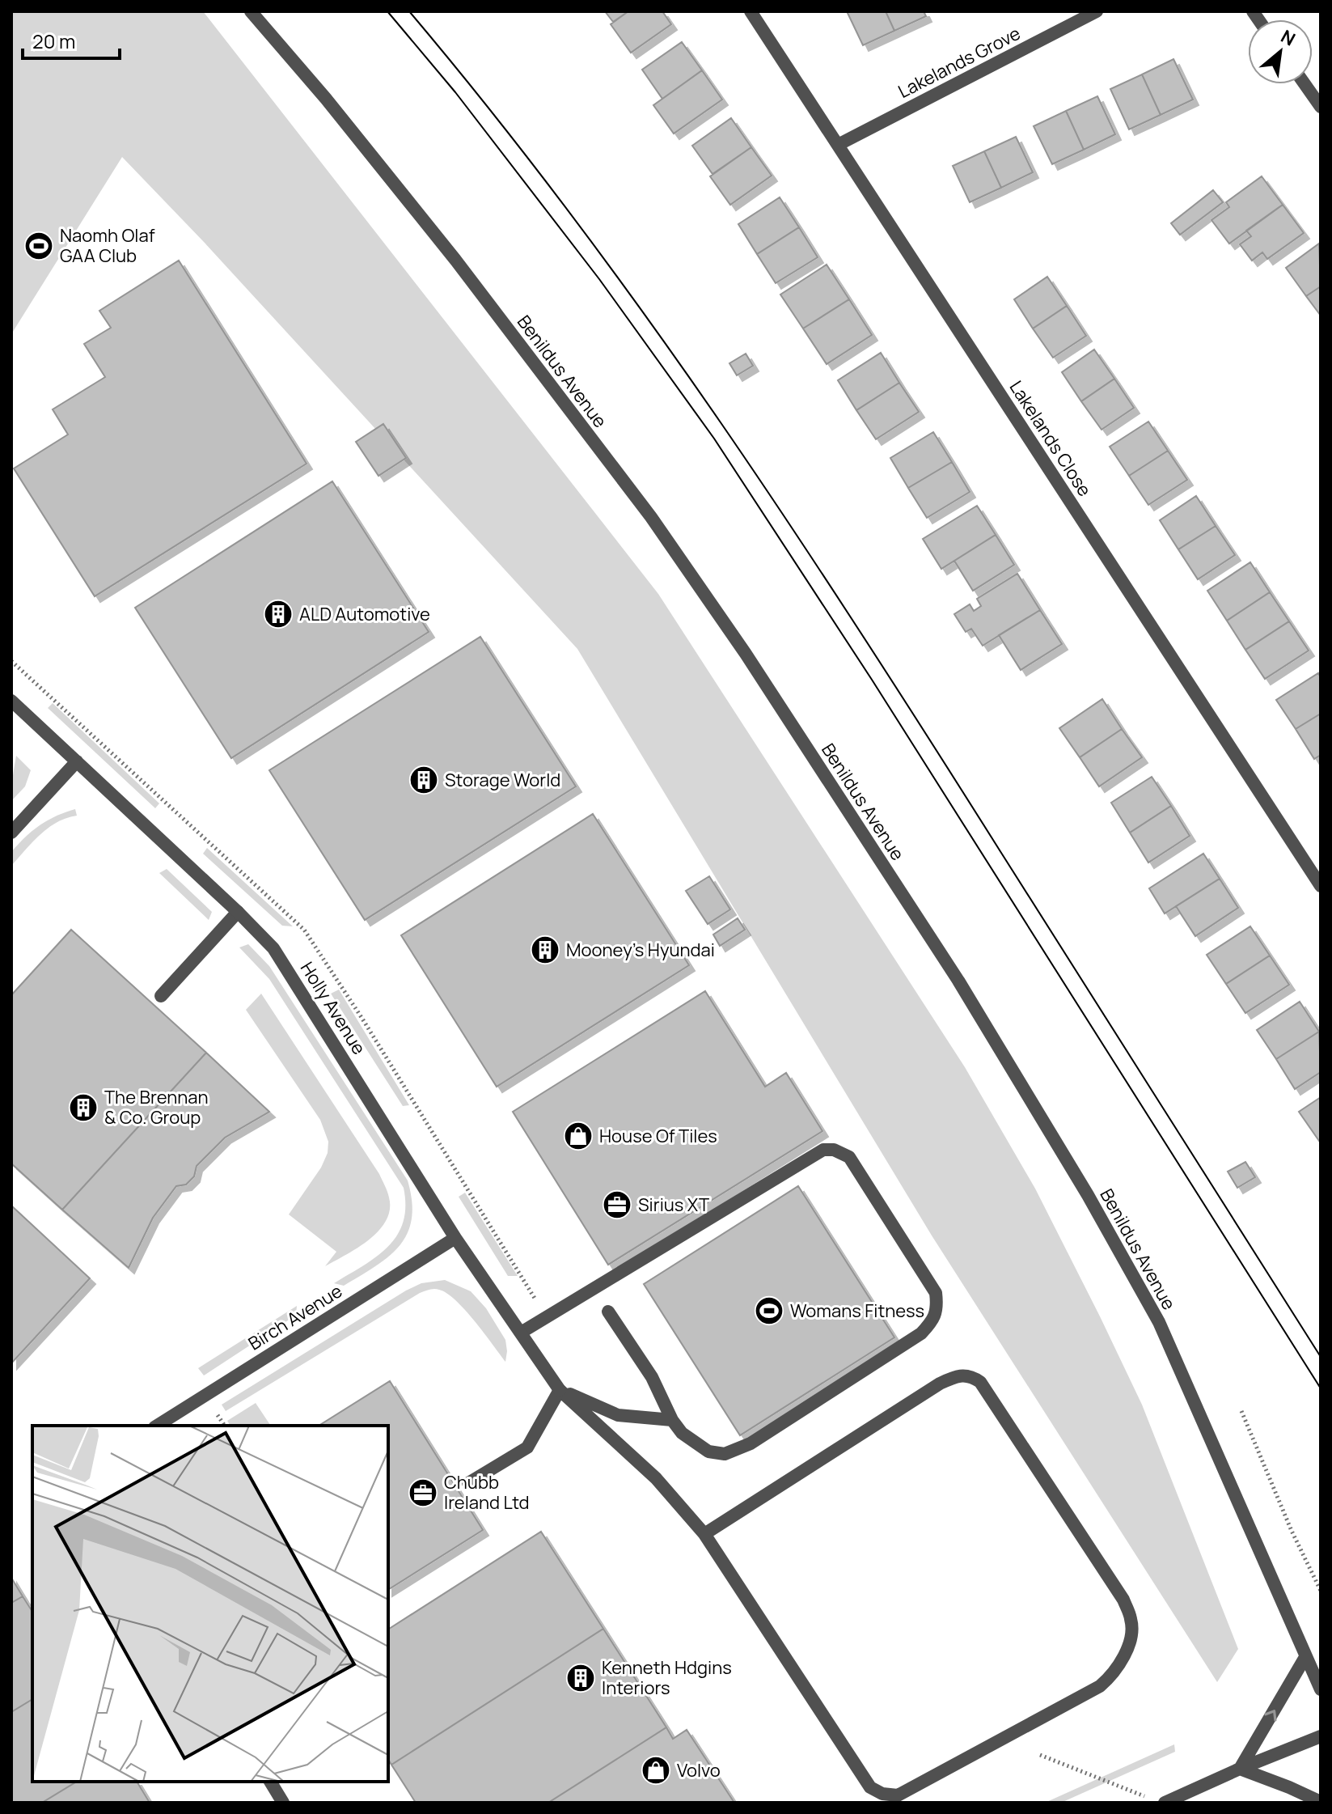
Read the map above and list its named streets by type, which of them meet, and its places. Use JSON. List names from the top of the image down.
{
  "streets": {
    "street": [
      "Lakelands Grove",
      "Benildus Avenue",
      "Lakelands Close",
      "Holly Avenue",
      "Birch Avenue"
    ]
  },
  "crossings": [
    ["Lakelands Grove", "Lakelands Close"],
    ["Holly Avenue", "Birch Avenue"]
  ],
  "places": {
    "sports": ["Naomh Olaf GAA Club", "Womans Fitness"],
    "building": [
      "ALD Automotive",
      "Storage World",
      "Mooney’s Hyundai",
      "The Brennan & Co. Group",
      "Kenneth Hdgins Interiors"
    ],
    "shop": ["House Of Tiles", "Volvo"],
    "office": ["Sirius XT", "Chubb Ireland Ltd"]
  },
  "scale_bar": "20 m",
  "north": "top right"
}
